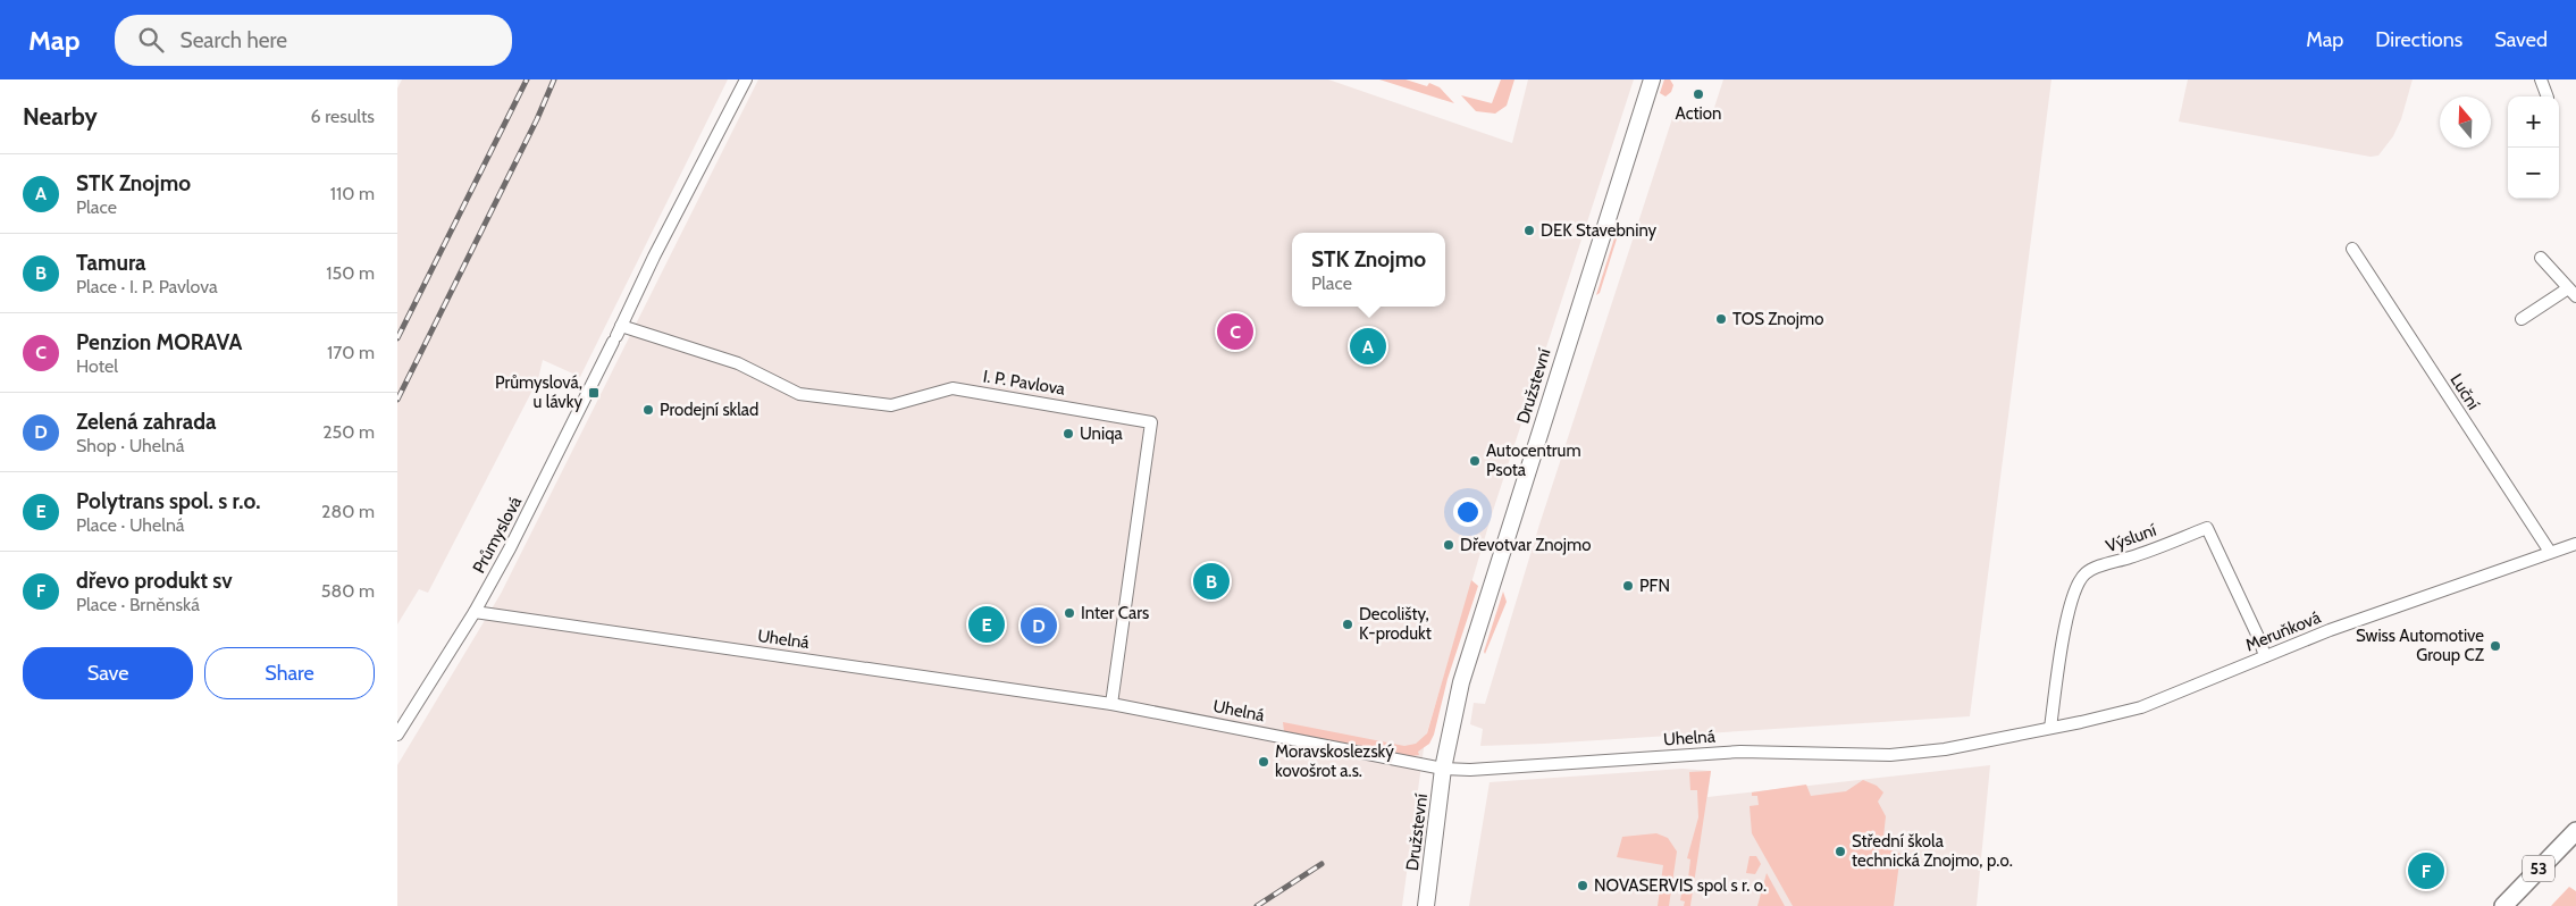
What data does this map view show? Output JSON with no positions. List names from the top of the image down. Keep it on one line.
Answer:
{"streets":{"main road":["Družstevní","53"],"street":["I. P. Pavlova","Luční","Průmyslová","Výsluní","Meruňková","Uhelná"]},"crossings":[["I. P. Pavlova","Průmyslová"],["I. P. Pavlova","Uhelná"],["Družstevní","Uhelná"],["Luční","Meruňková"],["Průmyslová","Uhelná"],["Výsluní","Meruňková"],["Meruňková","Uhelná"]],"places":{"other":["Action","DEK Stavebniny","TOS Znojmo","Prodejní sklad","Uniqa","Autocentrum Psota","Dřevotvar Znojmo","PFN","Inter Cars","Decolišty, K-produkt","Swiss Automotive Group CZ","Moravskoslezský kovošrot a.s.","Střední škola technická Znojmo, p.o.","NOVASERVIS spol s r. o."],"transit":["Průmyslová, u lávky"]},"north":"top","page":{"header":"Map","search":"Search here","nav":["Map","Directions","Saved"],"heading":["Nearby","6 results"],"map_buttons":["+","−"],"list":[{"mark":"A","name":"STK Znojmo","note":"Place","value":"110 m"},{"mark":"B","name":"Tamura","note":"Place · I. P. Pavlova","value":"150 m"},{"mark":"C","name":"Penzion MORAVA","note":"Hotel","value":"170 m"},{"mark":"D","name":"Zelená zahrada","note":"Shop · Uhelná","value":"250 m"},{"mark":"E","name":"Polytrans spol. s r.o.","note":"Place · Uhelná","value":"280 m"},{"mark":"F","name":"dřevo produkt sv","note":"Place · Brněnská","value":"580 m"}],"popup":["STK Znojmo","Place"],"pins":["C","A","B","E","D","F"],"buttons":["Save","Share"]}}
